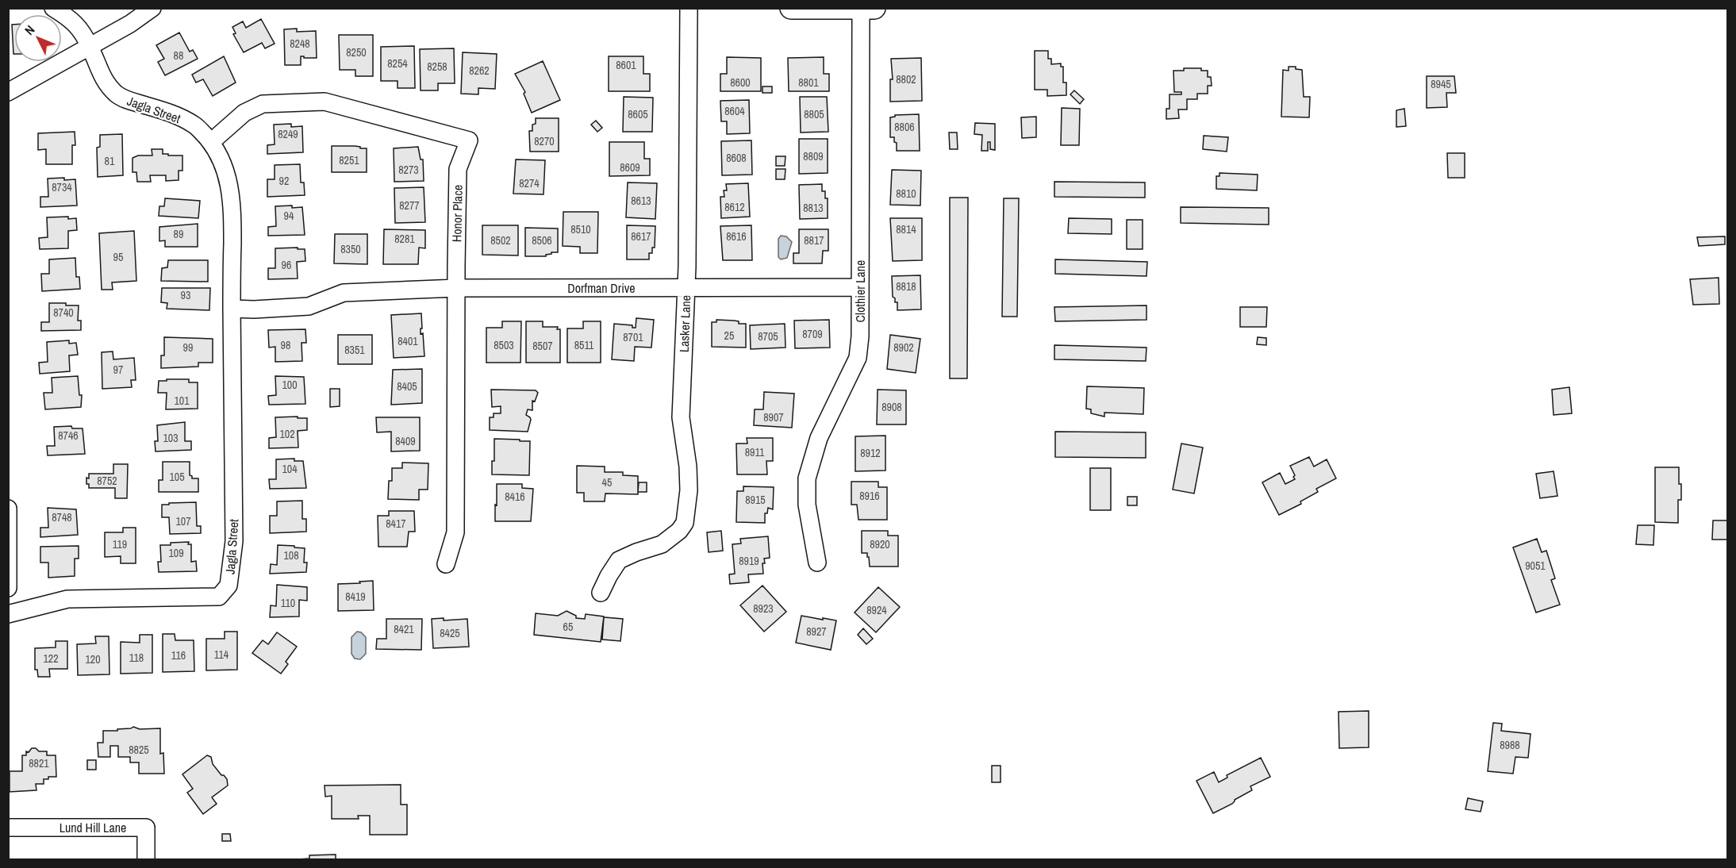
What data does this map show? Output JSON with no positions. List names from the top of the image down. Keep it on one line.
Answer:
{"streets":{"street":["Jagla Street","Honor Place","Dorfman Drive","Clothier Lane","Lasker Lane","Lund Hill Lane"]},"crossings":[["Jagla Street","Honor Place"],["Jagla Street","Dorfman Drive"],["Honor Place","Dorfman Drive"],["Dorfman Drive","Clothier Lane"],["Dorfman Drive","Lasker Lane"]],"house_numbers":["8248","8250","88","8254","8601","8258","8262","8802","8600","8801","8945","8604","8605","8805","8806","8249","8270","8809","8608","8251","81","8609","8273","92","8274","8734","8810","8613","8277","8612","8813","94","8510","8814","89","8617","8616","8281","8502","8506","8817","8350","95","96","8818","93","8740","8709","25","8705","8701","8401","98","8503","8511","8507","99","8902","8351","97","100","8405","101","8908","8907","102","8746","103","8409","8911","8912","104","105","8752","45","8916","8416","8915","8748","107","8417","119","8920","109","108","8919","9051","8419","110","8923","8924","65","8421","8927","8425","114","116","118","122","120","8988","8825","8821"],"north":"top left"}
